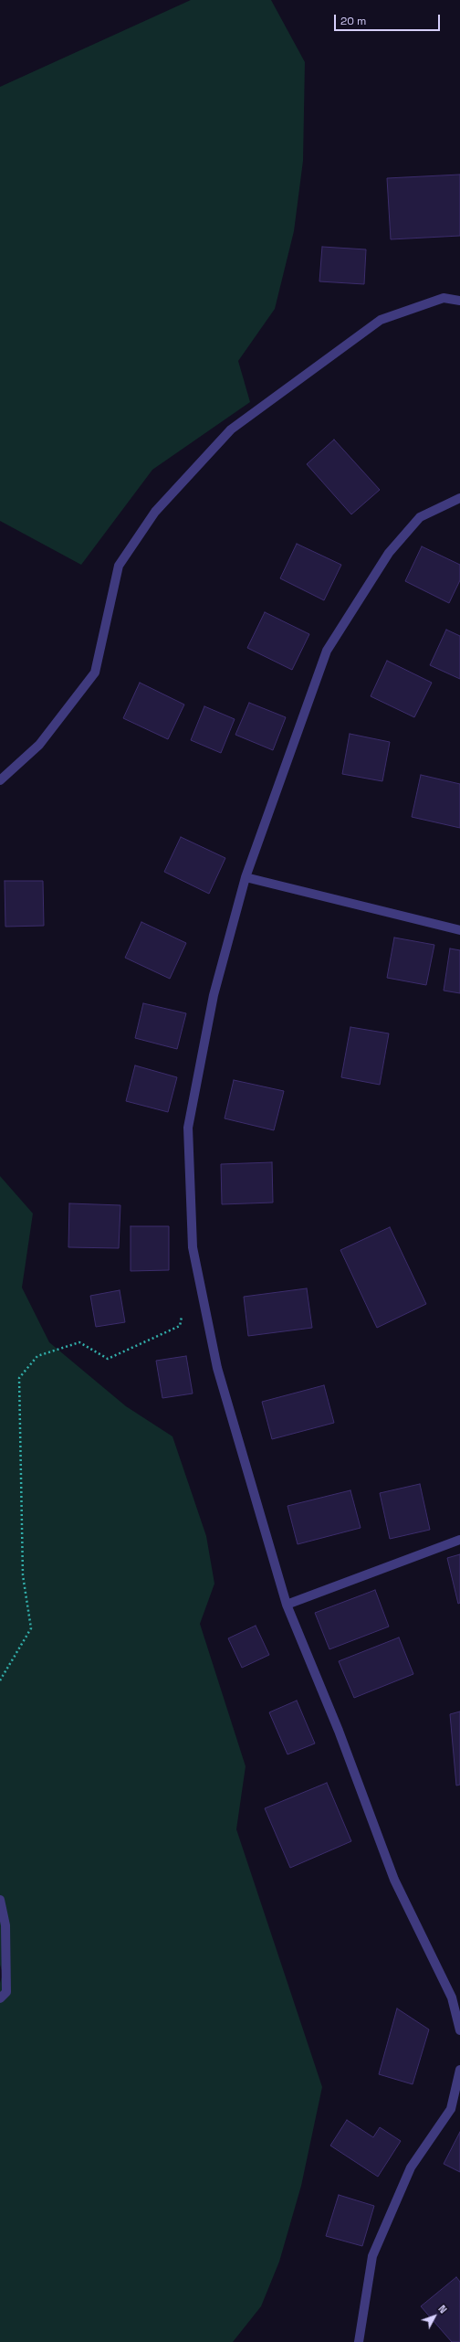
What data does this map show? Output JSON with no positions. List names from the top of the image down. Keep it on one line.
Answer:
{"scale_bar":"20 m","north":"top right"}
